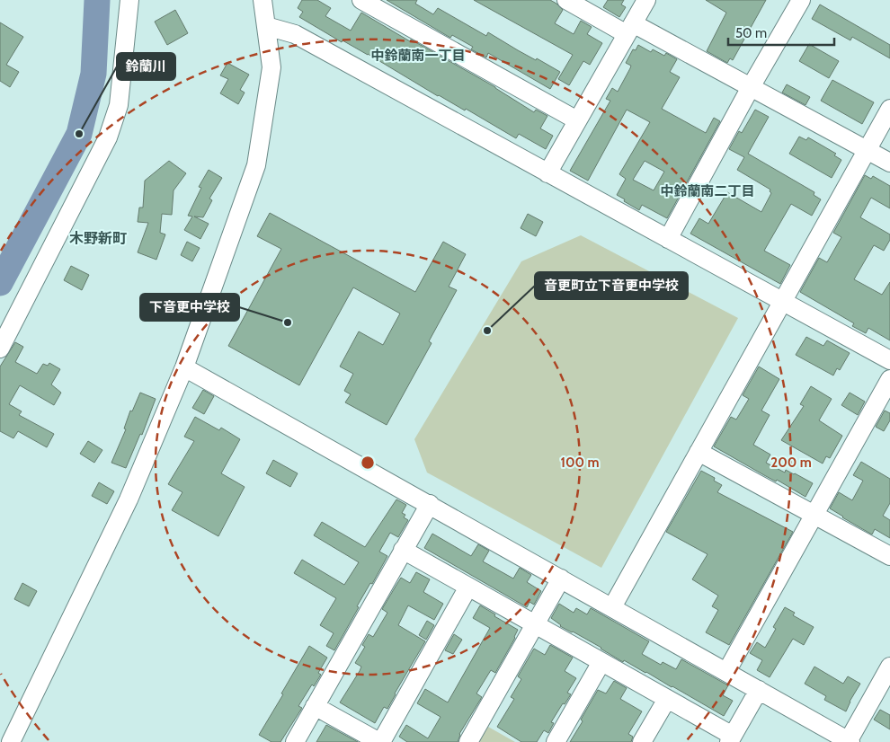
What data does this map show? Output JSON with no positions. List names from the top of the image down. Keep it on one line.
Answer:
{"districts":["中鈴蘭南一丁目","中鈴蘭南二丁目","木野新町"],"places":["鈴蘭川","下音更中学校","音更町立下音更中学校"],"scale_bar":"50 m","rings":["100 m","200 m"]}
